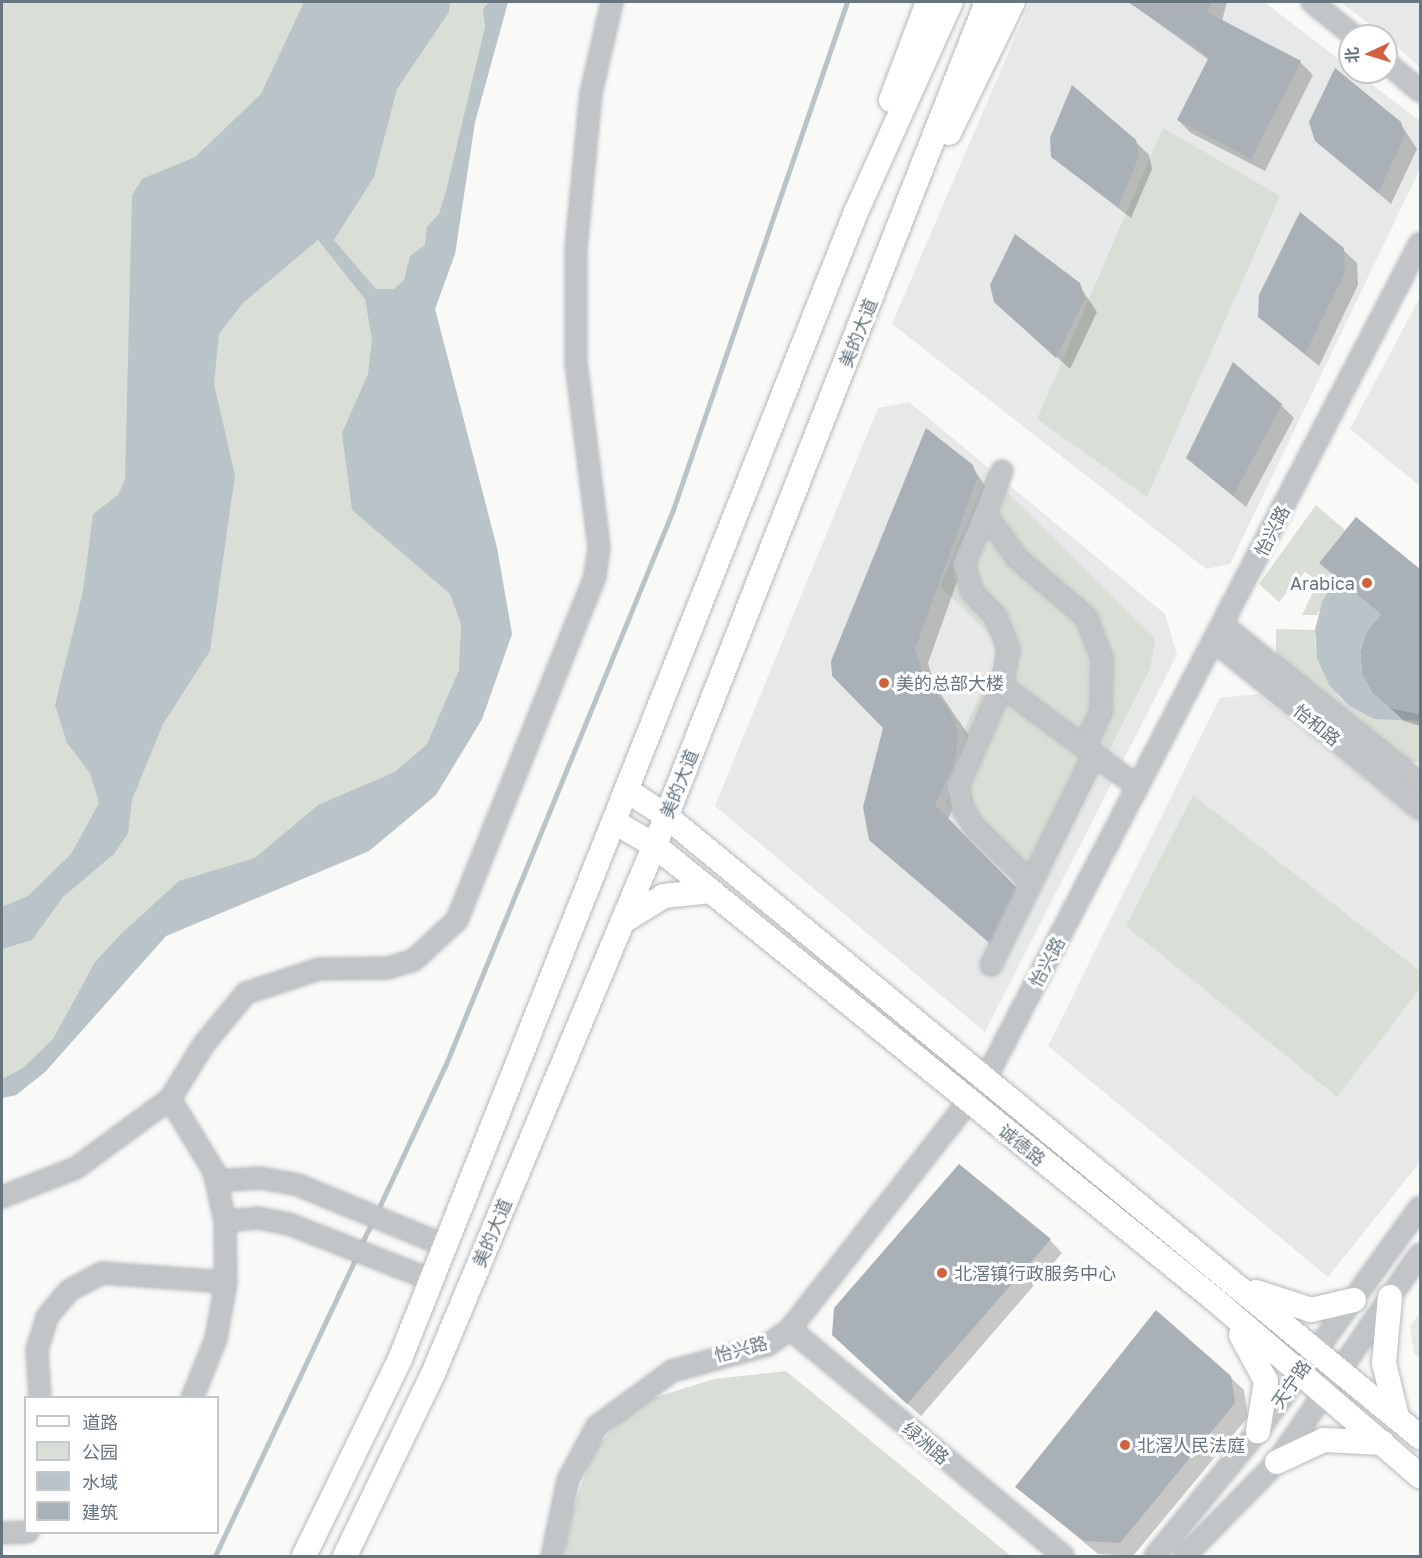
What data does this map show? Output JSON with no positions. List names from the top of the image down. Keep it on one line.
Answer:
{"streets":{"main road":["美的大道","诚德路"],"street":["怡兴路","怡和路","天宁路","绿洲路"]},"crossings":[["美的大道","诚德路"],["怡兴路","怡和路"],["怡兴路","诚德路"],["怡兴路","绿洲路"],["诚德路","天宁路"]],"places":["Arabica","美的总部大楼","北滘镇行政服务中心","北滘人民法庭"],"legend":["道路","公园","水域","建筑"],"north":"left"}
